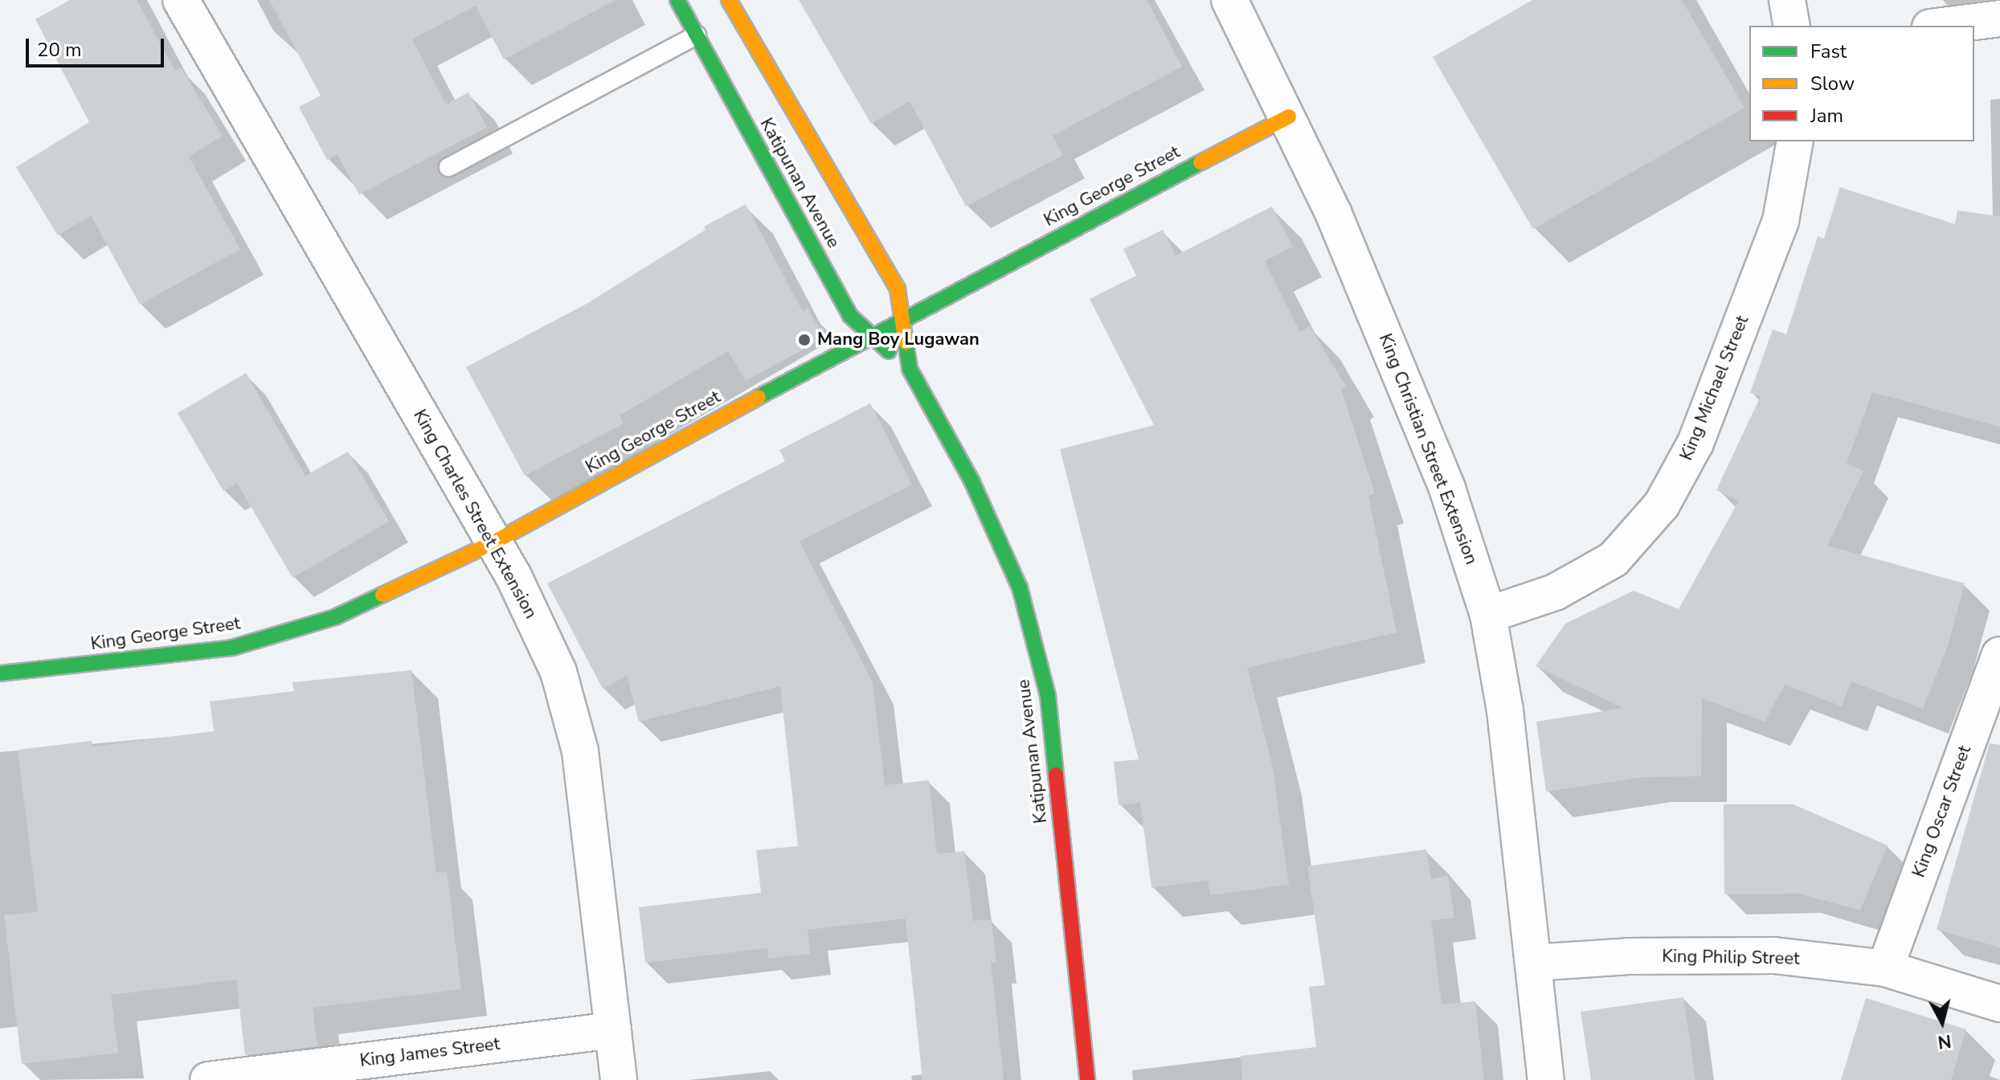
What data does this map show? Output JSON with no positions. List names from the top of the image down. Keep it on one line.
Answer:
{"streets":{"main road":["Katipunan Avenue","King George Street"],"street":["King Michael Street","King Christian Street Extension","King Charles Street Extension","King Oscar Street","King Philip Street","King James Street"]},"crossings":[["Katipunan Avenue","King George Street"],["King George Street","King Christian Street Extension"],["King George Street","King Charles Street Extension"],["King Michael Street","King Christian Street Extension"],["King Christian Street Extension","King Philip Street"],["King Charles Street Extension","King James Street"],["King Oscar Street","King Philip Street"]],"places":["Mang Boy Lugawan"],"legend":["Fast","Slow","Jam"],"scale_bar":"20 m","north":"bottom"}
